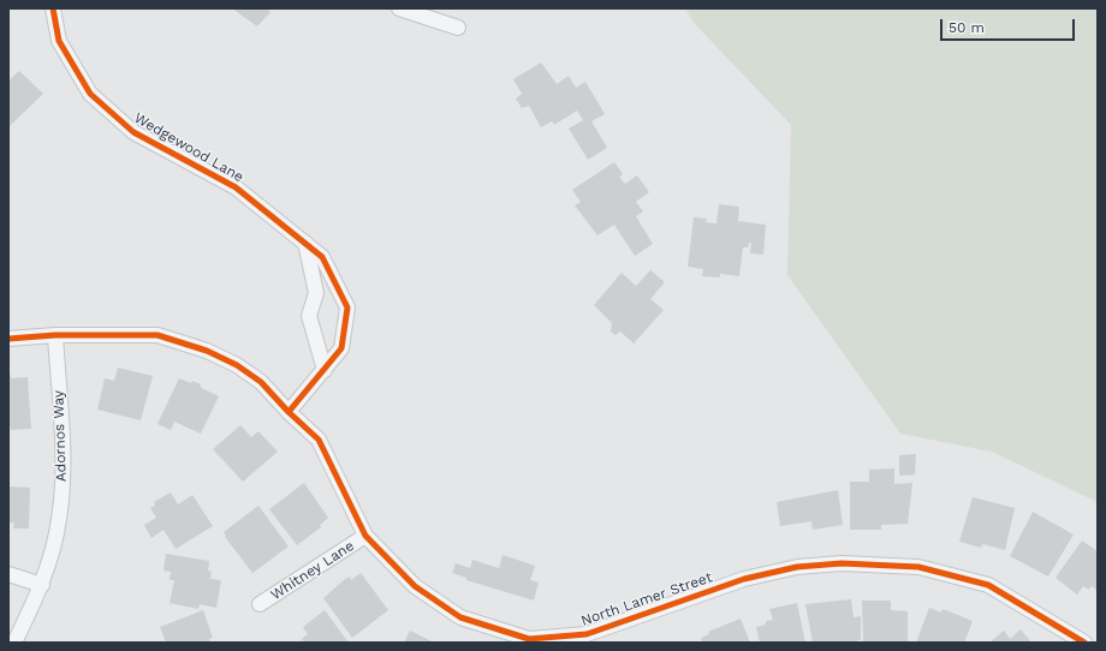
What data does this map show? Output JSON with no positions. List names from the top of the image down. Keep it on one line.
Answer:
{"streets":{"street":["Wedgewood Lane","Adornos Way","Whitney Lane","North Lamer Street"]},"crossings":[["Wedgewood Lane","North Lamer Street"],["Adornos Way","North Lamer Street"],["Whitney Lane","North Lamer Street"]],"scale_bar":"50 m"}
